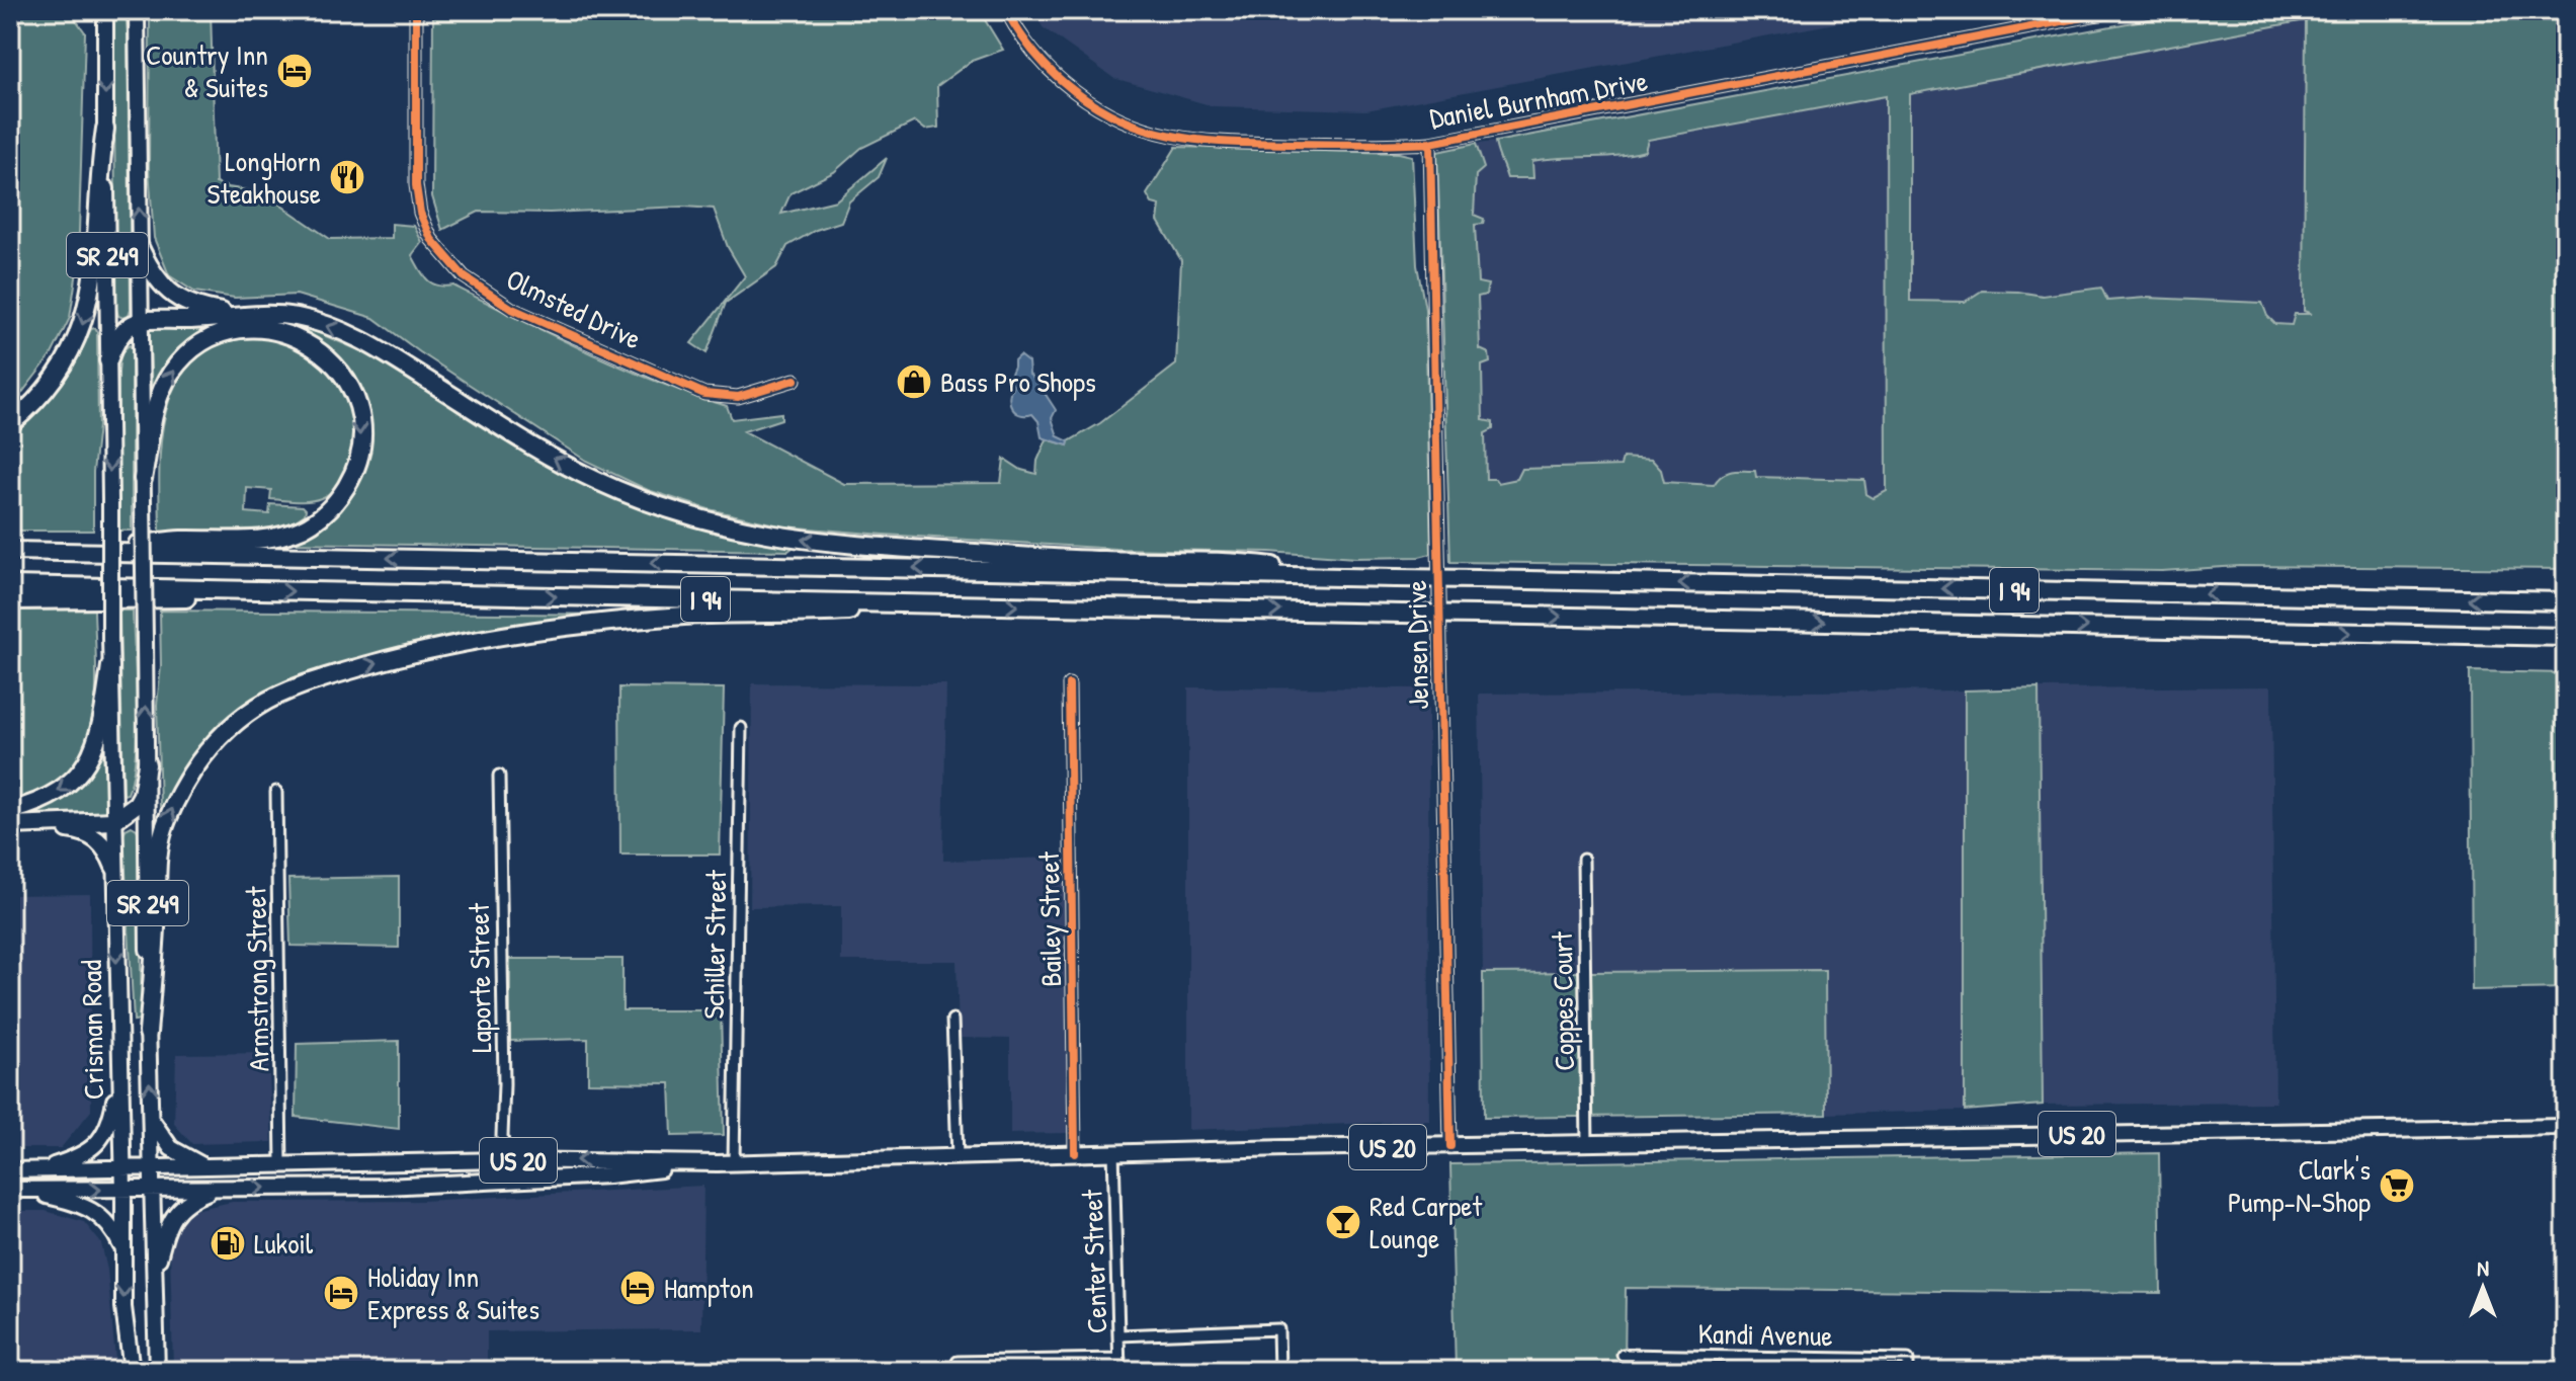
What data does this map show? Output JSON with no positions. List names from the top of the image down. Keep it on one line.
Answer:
{"streets":{"highway":["I 94"],"main road":["SR 249","Crisman Road","US 20"],"street":["Daniel Burnham Drive","Olmsted Drive","Jensen Drive","Bailey Street","Schiller Street","Laporte Street","Armstrong Street","Coppes Court","Center Street","Kandi Avenue"]},"crossings":[["Daniel Burnham Drive","Jensen Drive"],["SR 249","Crisman Road"],["Jensen Drive","US 20"],["Bailey Street","US 20"],["Schiller Street","US 20"],["Laporte Street","US 20"],["Armstrong Street","US 20"],["Coppes Court","US 20"],["Crisman Road","US 20"],["US 20","Center Street"]],"places":{"hotel":["Country Inn & Suites","Hampton","Holiday Inn Express & Suites"],"restaurant":["LongHorn Steakhouse"],"shop":["Bass Pro Shops"],"supermarket":["Clark's Pump-N-Shop"],"bar":["Red Carpet Lounge"],"fuel station":["Lukoil"]},"north":"top"}
